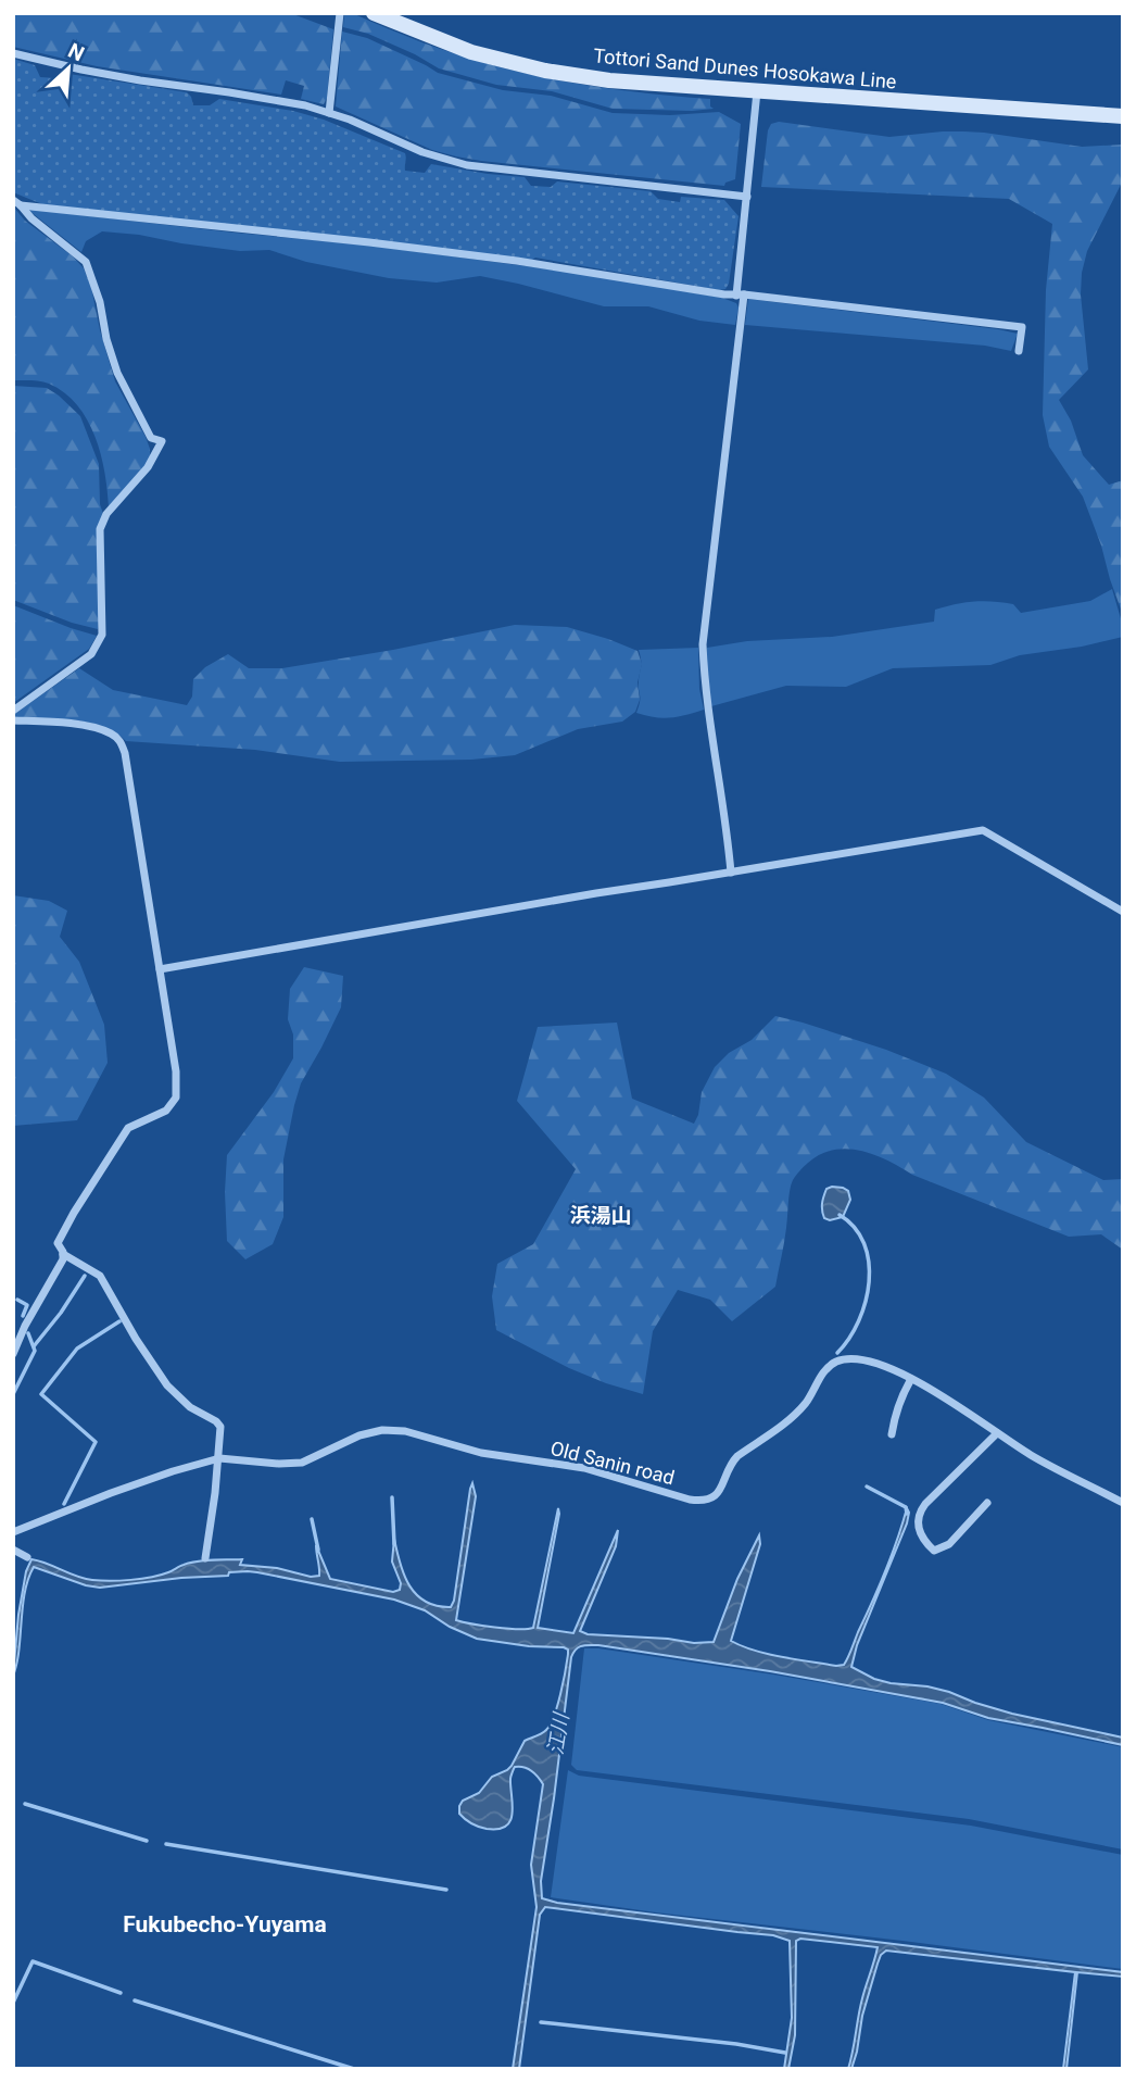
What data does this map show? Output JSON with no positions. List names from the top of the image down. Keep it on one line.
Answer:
{"streets":{"main road":["Tottori Sand Dunes Hosokawa Line"],"street":["Old Sanin road"]},"districts":["浜湯山","Fukubecho-Yuyama"],"water":["江川"],"north":"top right"}
